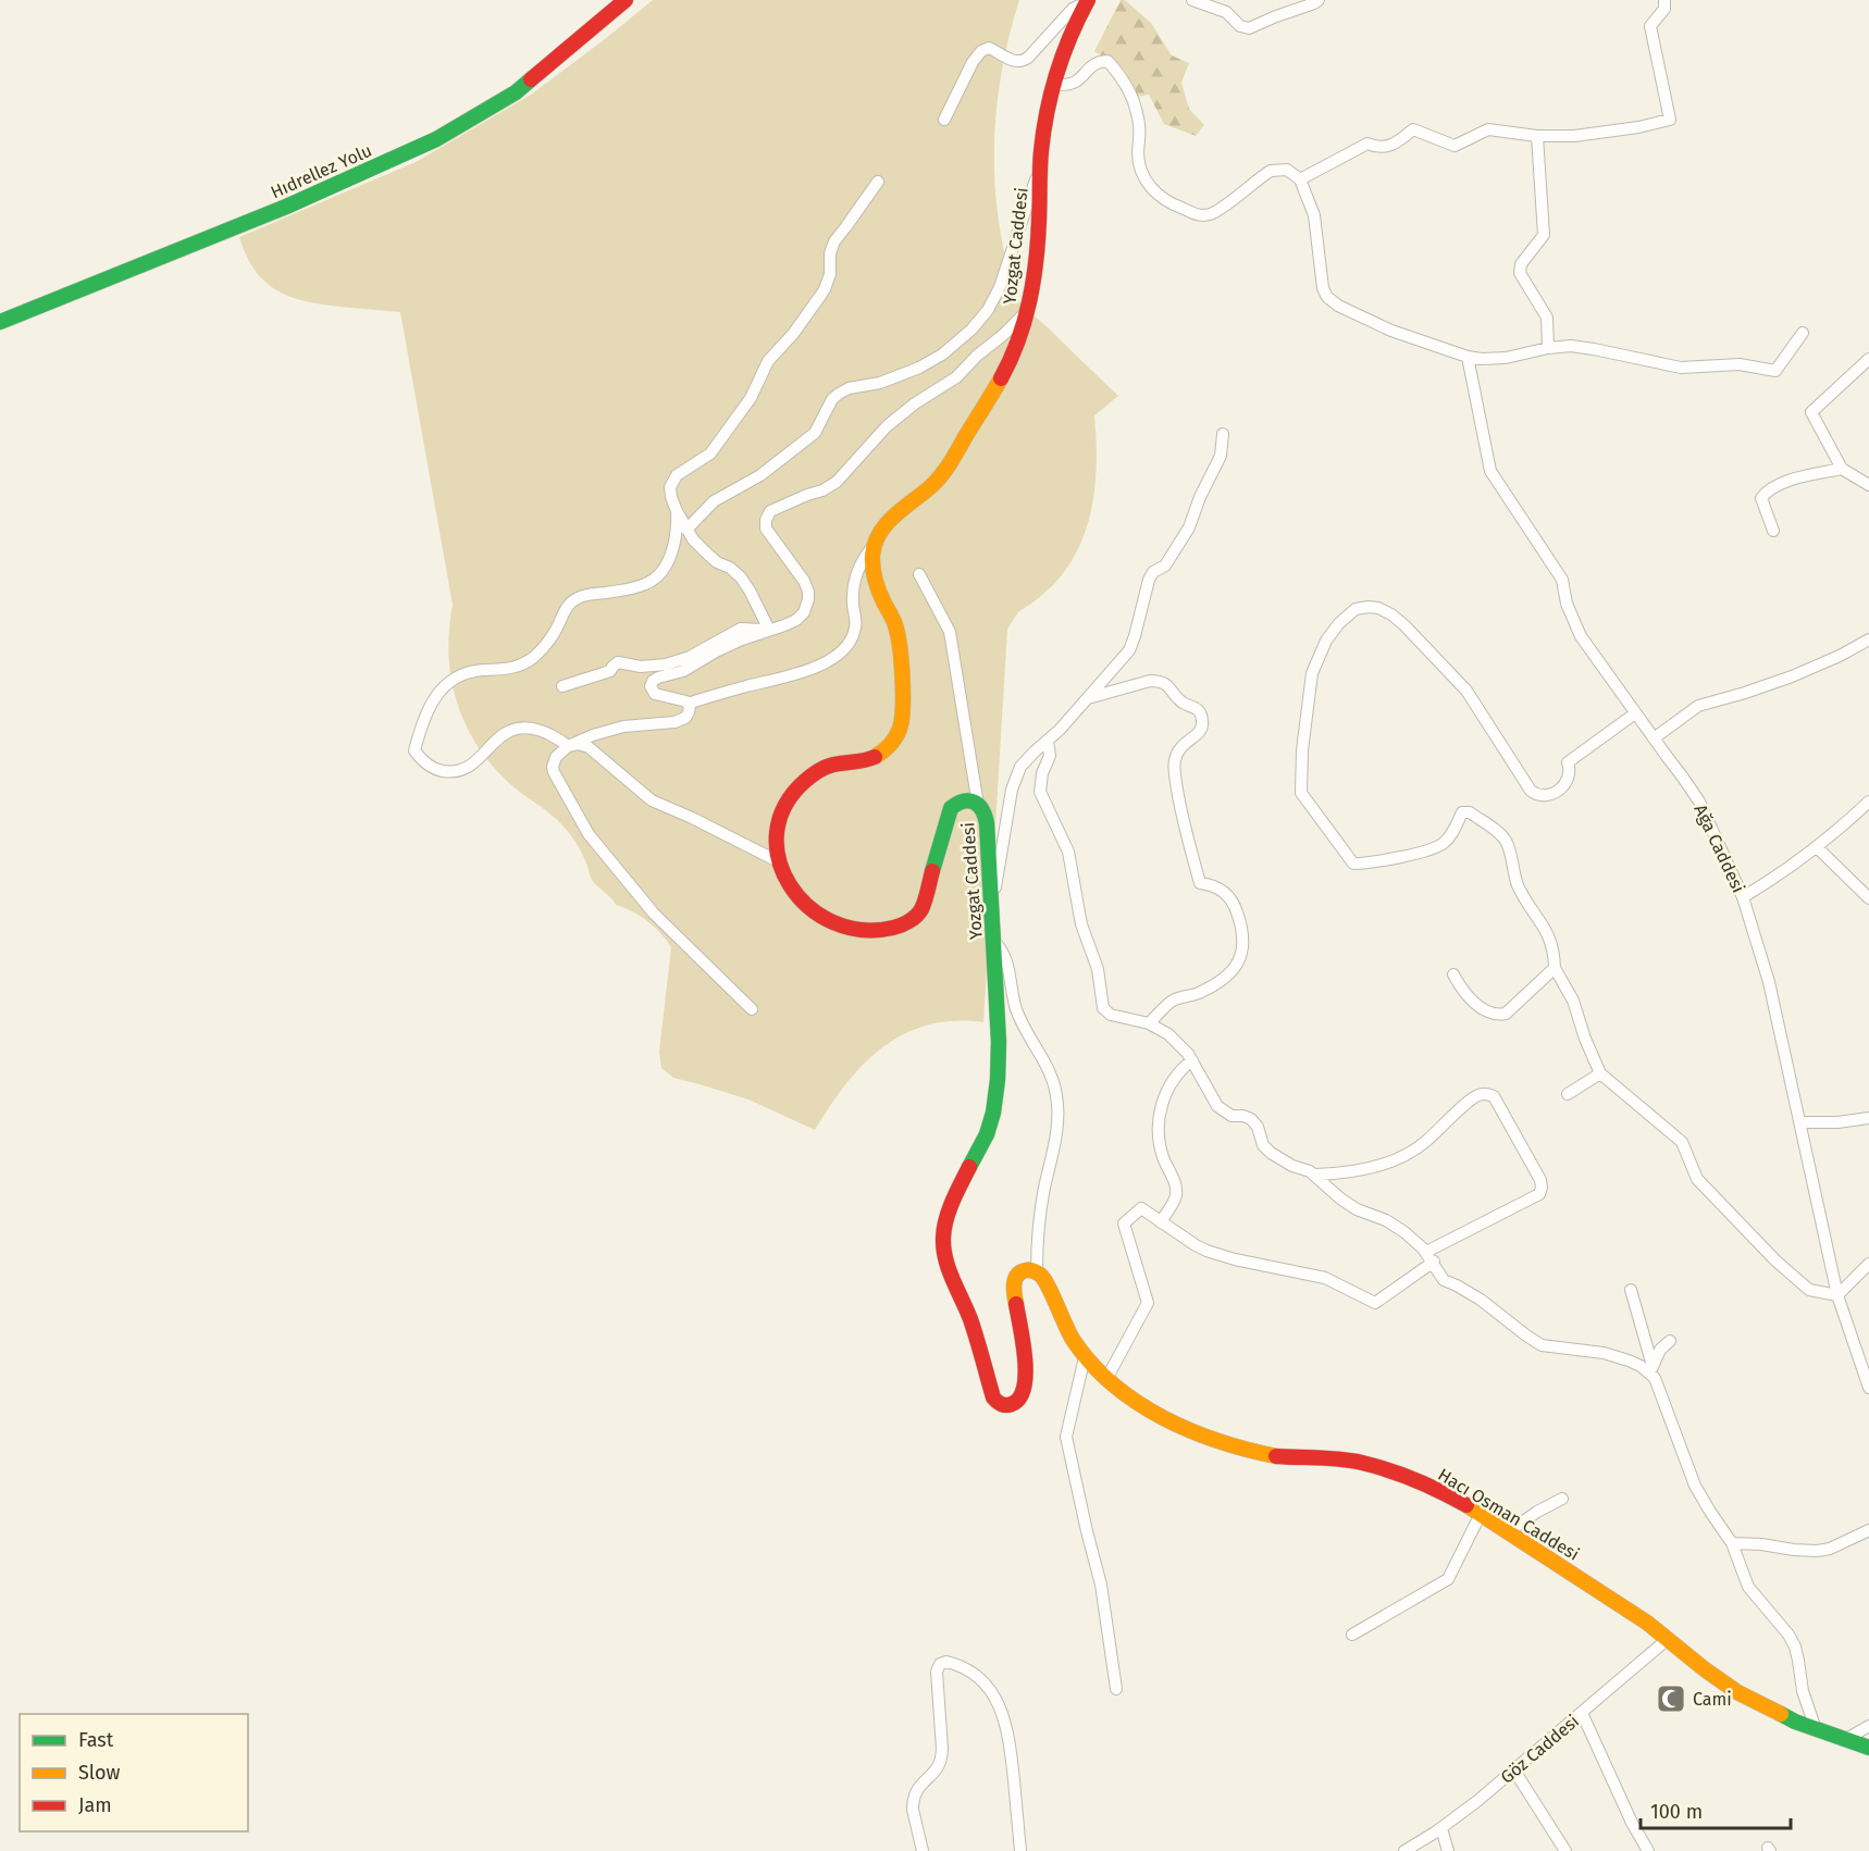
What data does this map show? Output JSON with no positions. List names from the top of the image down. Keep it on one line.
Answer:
{"streets":{"street":["Hıdrellez Yolu","Yozgat Caddesi","Ağa Caddesi","Hacı Osman Caddesi","Göz Caddesi"]},"crossings":[["Yozgat Caddesi","Hacı Osman Caddesi"],["Hacı Osman Caddesi","Göz Caddesi"]],"places":{"mosque":["Cami"]},"legend":["Fast","Slow","Jam"],"scale_bar":"100 m"}
